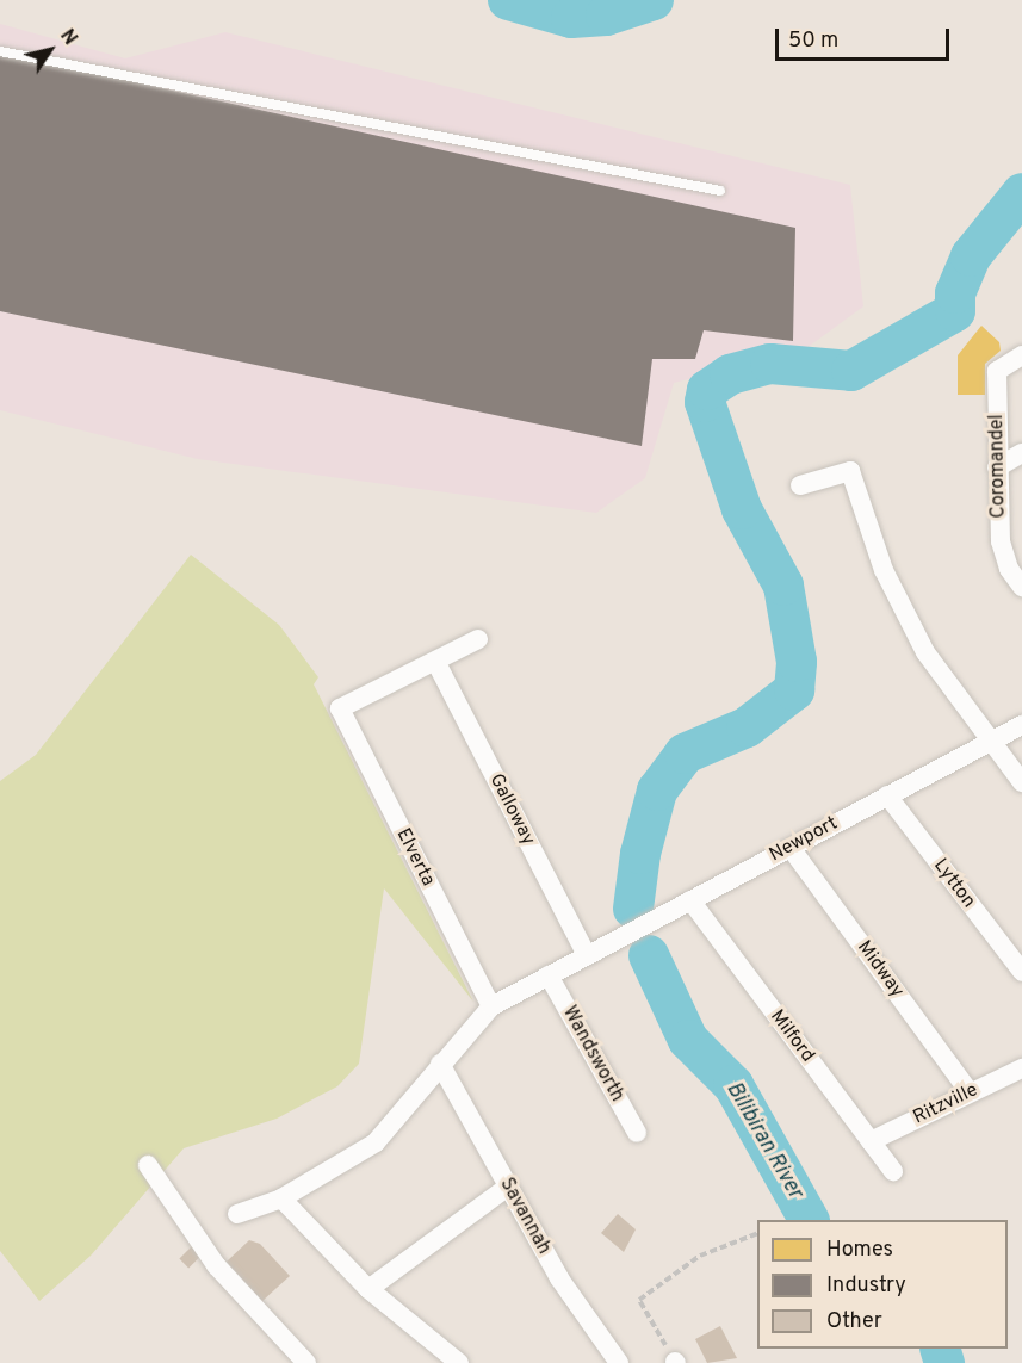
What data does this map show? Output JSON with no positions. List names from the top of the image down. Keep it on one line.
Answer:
{"streets":{"street":["Coromandel","Galloway","Newport","Elverta","Lytton","Midway","Milford","Wandsworth","Ritzville","Savannah"]},"crossings":[["Galloway","Newport"],["Galloway","Elverta"],["Newport","Elverta"],["Newport","Lytton"],["Newport","Midway"],["Newport","Milford"],["Newport","Wandsworth"],["Newport","Savannah"],["Midway","Ritzville"],["Milford","Ritzville"]],"water":["Bilibiran River"],"legend":["Homes","Industry","Other"],"scale_bar":"50 m","north":"top right"}
